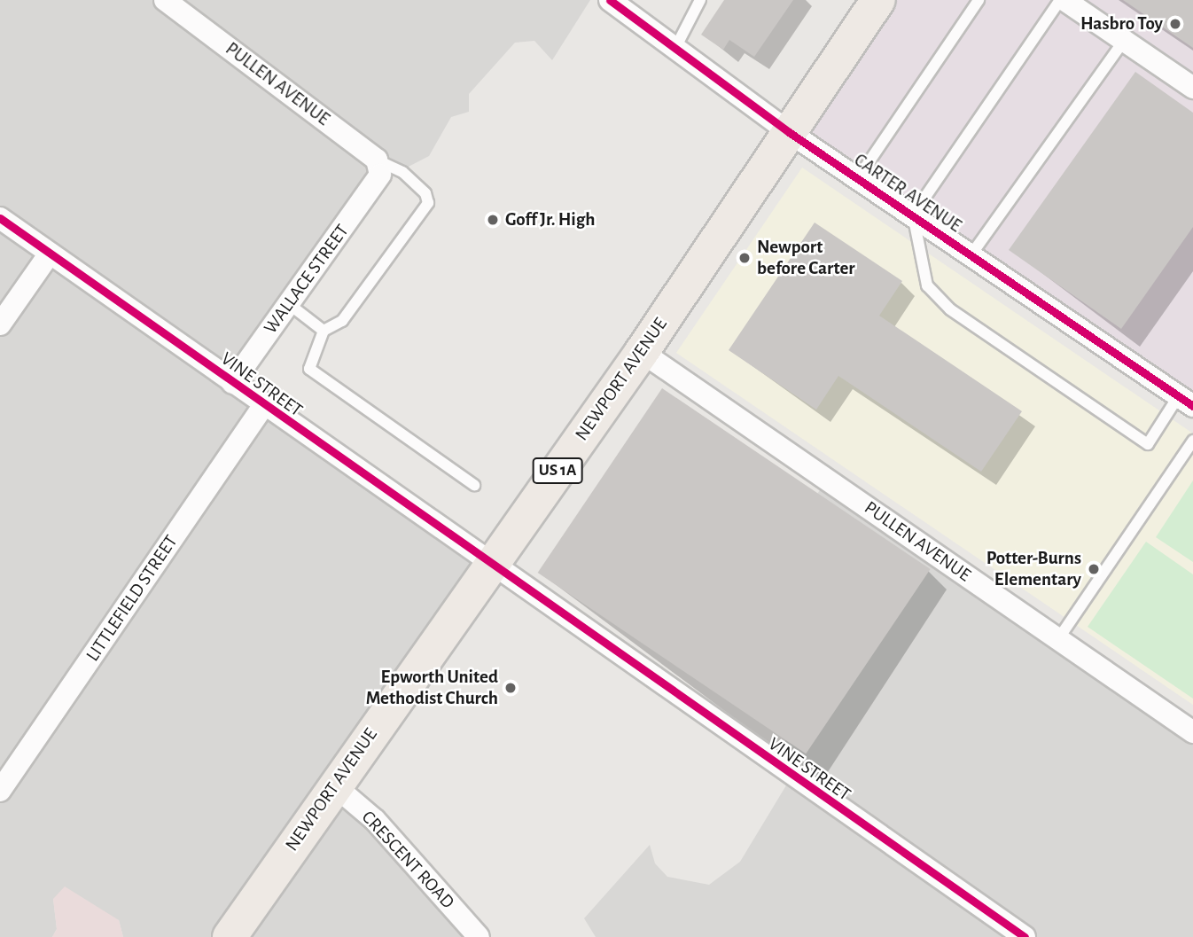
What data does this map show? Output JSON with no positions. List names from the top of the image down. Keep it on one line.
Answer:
{"streets":{"main road":["NEWPORT AVENUE","US 1A"],"street":["PULLEN AVENUE","CARTER AVENUE","WALLACE STREET","VINE STREET","LITTLEFIELD STREET","CRESCENT ROAD"]},"crossings":[["PULLEN AVENUE","WALLACE STREET"],["PULLEN AVENUE","NEWPORT AVENUE"],["CARTER AVENUE","NEWPORT AVENUE"],["WALLACE STREET","VINE STREET"],["NEWPORT AVENUE","VINE STREET"],["NEWPORT AVENUE","CRESCENT ROAD"],["VINE STREET","LITTLEFIELD STREET"]],"places":["Hasbro Toy","Goff Jr. High","Newport before Carter","Potter-Burns Elementary","Epworth United Methodist Church"]}
